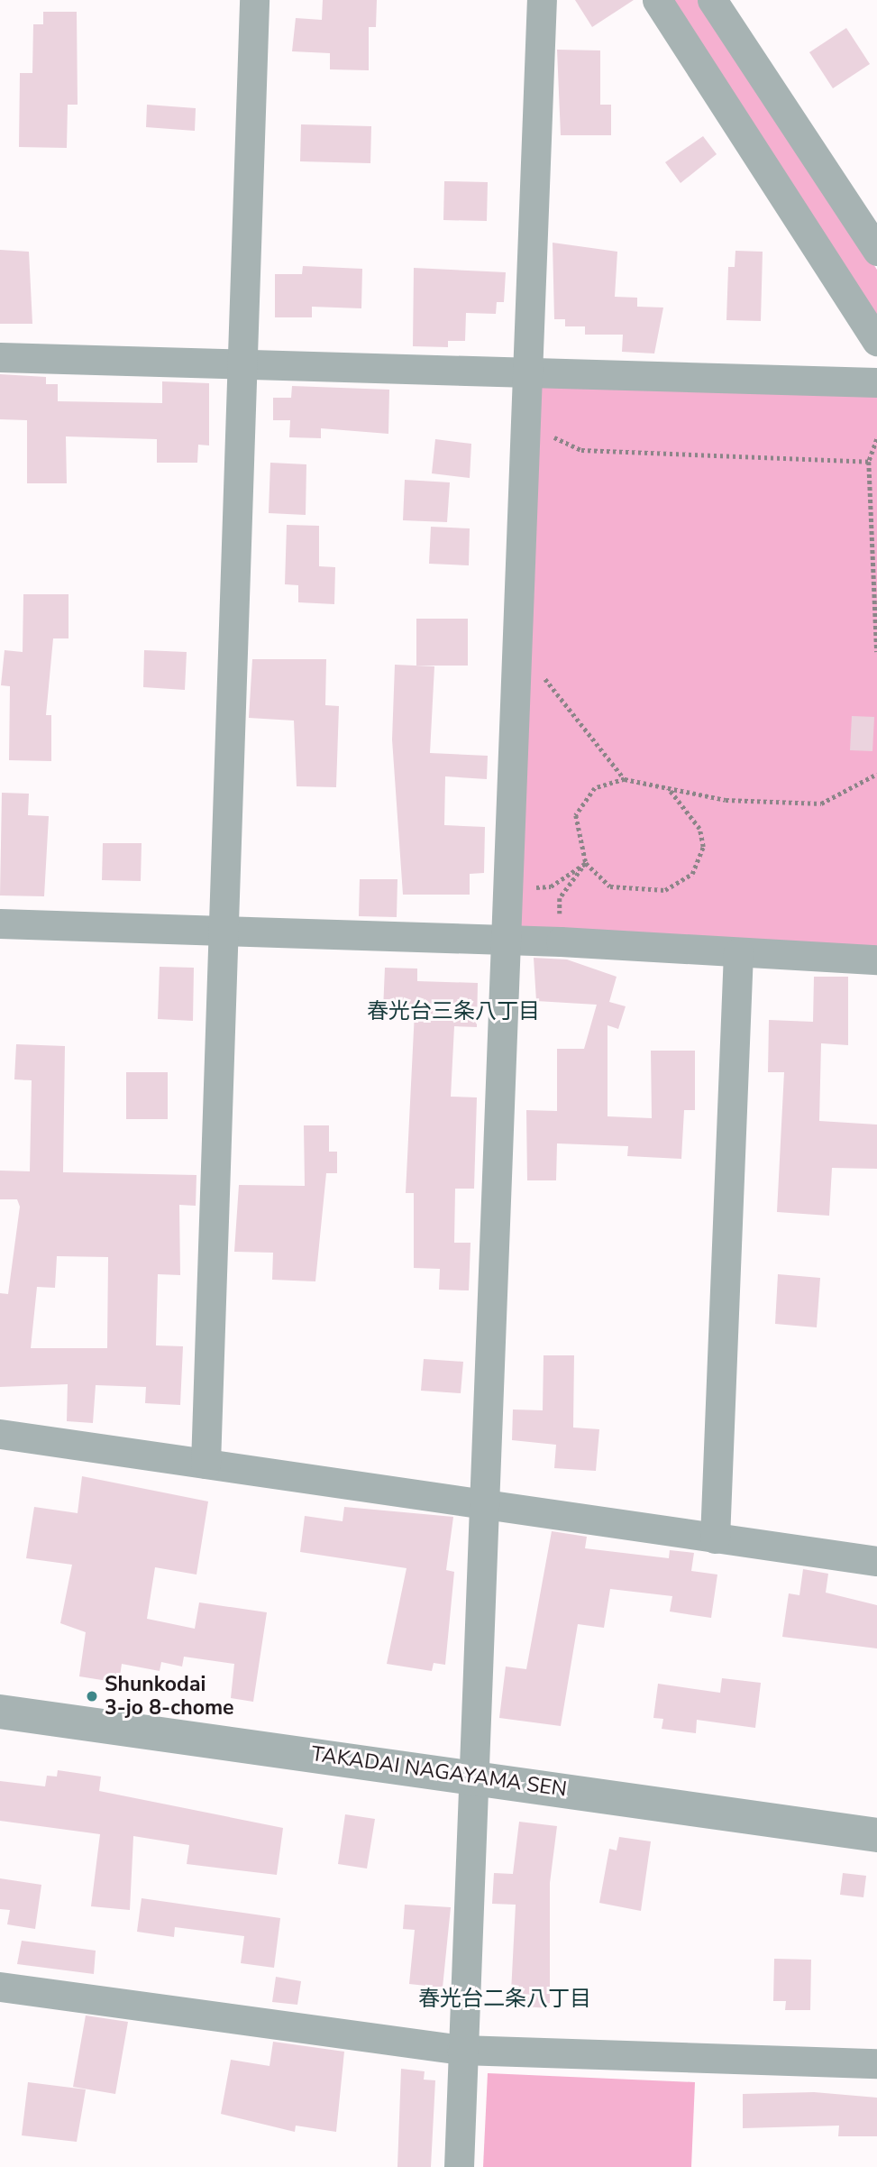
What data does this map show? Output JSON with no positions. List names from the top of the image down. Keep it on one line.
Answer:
{"streets":{"street":["TAKADAI NAGAYAMA SEN"]},"districts":["春光台三条八丁目","春光台二条八丁目"],"places":["Shunkodai 3-jo 8-chome"]}
